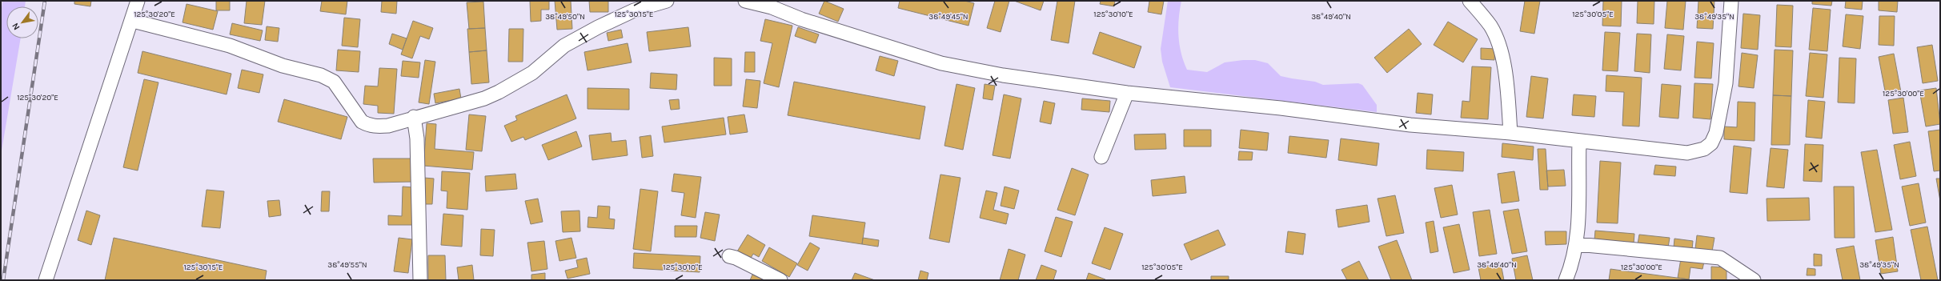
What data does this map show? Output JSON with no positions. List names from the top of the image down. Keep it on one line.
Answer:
{"north":"bottom left","coordinates":["125°30'20\"E","125°30'15\"E","125°30'10\"E","125°30'05\"E","38°49'35\"N","38°49'45\"N","38°49'50\"N","38°49'40\"N","125°30'00\"E","38°49'55\"N"]}
